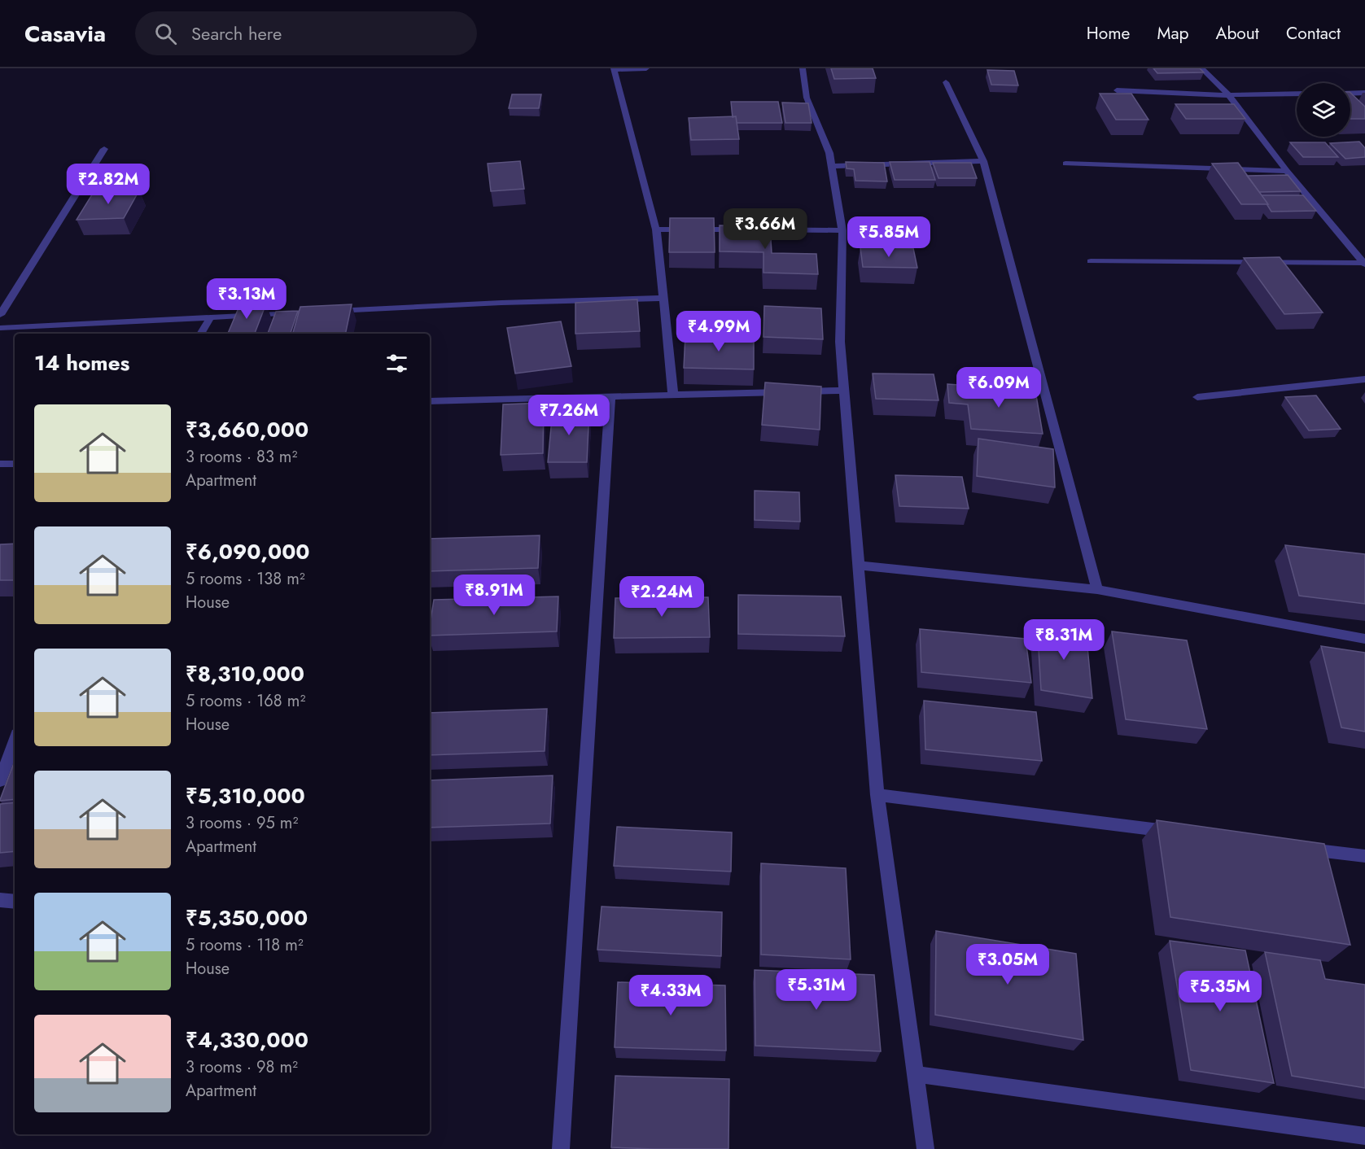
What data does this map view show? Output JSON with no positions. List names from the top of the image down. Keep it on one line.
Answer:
{"page":{"header":"Casavia","search":"Search here","nav":["Home","Map","About","Contact"],"price":["₹2.82M","₹3.66M","₹5.85M","₹3.13M","₹4.99M","₹6.09M","₹7.26M","₹8.91M","₹2.24M","₹8.31M","₹3.05M","₹5.31M","₹5.35M","₹4.33M"],"heading":"14 homes","list":[{"name":"₹3,660,000","note":"3 rooms · 83 m² · Apartment"},{"name":"₹6,090,000","note":"5 rooms · 138 m² · House"},{"name":"₹8,310,000","note":"5 rooms · 168 m² · House"},{"name":"₹5,310,000","note":"3 rooms · 95 m² · Apartment"},{"name":"₹5,350,000","note":"5 rooms · 118 m² · House"},{"name":"₹4,330,000","note":"3 rooms · 98 m² · Apartment"}]}}
